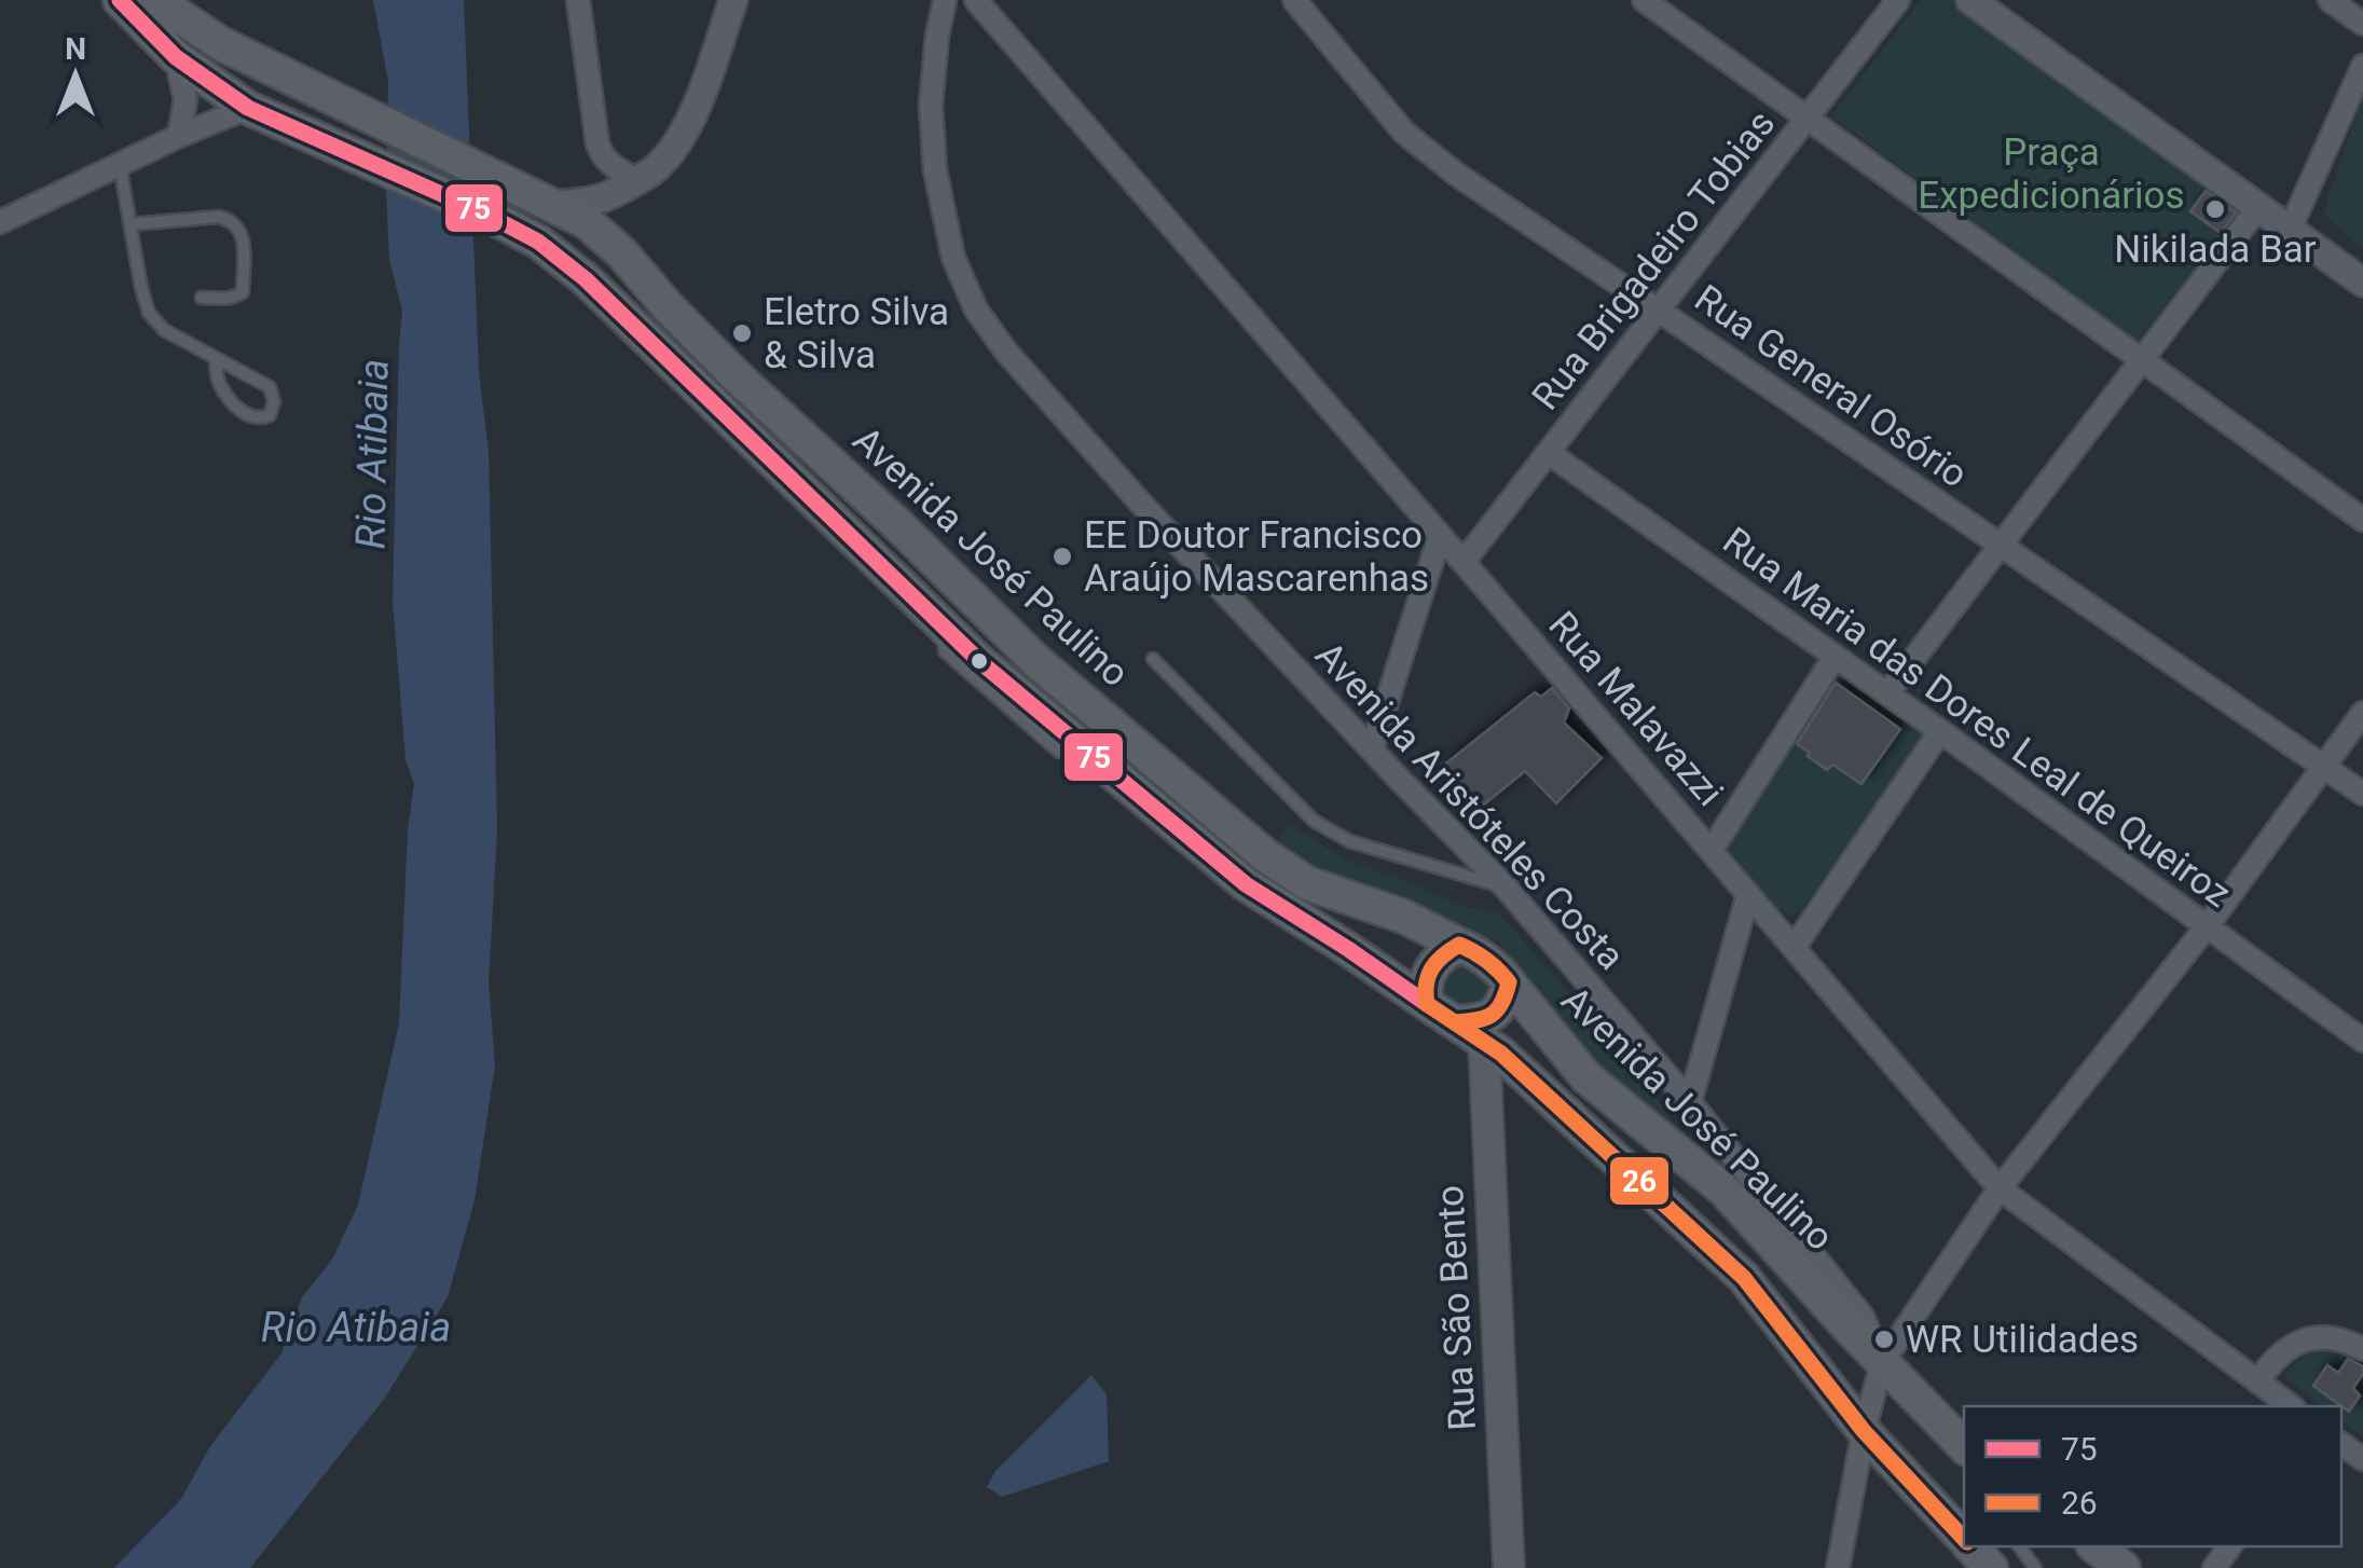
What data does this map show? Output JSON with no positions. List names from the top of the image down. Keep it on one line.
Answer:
{"streets":{"main road":["Avenida José Paulino","Rua São Bento"],"street":["Rua Brigadeiro Tobias","Rua General Osório","Rua Malavazzi","Rua Maria das Dores Leal de Queiroz","Avenida Aristóteles Costa"]},"crossings":[["Rua Brigadeiro Tobias","Rua General Osório"],["Rua Brigadeiro Tobias","Rua Malavazzi"],["Rua Brigadeiro Tobias","Rua Maria das Dores Leal de Queiroz"],["Avenida José Paulino","Avenida Aristóteles Costa"],["Avenida José Paulino","Rua São Bento"]],"water":["Rio Atibaia"],"parks":["Praça Expedicionários"],"places":["Nikilada Bar","Eletro Silva & Silva","EE Doutor Francisco Araújo Mascarenhas","WR Utilidades"],"lines":["transit line 75","transit line 26"],"legend":["75","26"],"north":"top"}
